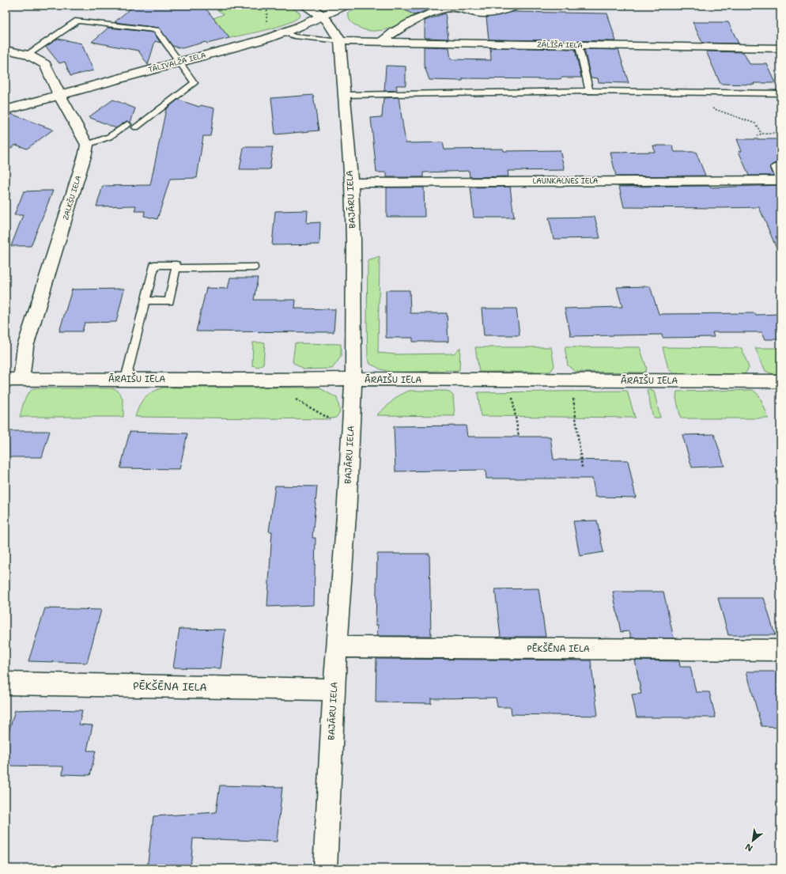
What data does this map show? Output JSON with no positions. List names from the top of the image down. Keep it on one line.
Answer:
{"streets":{"street":["ZĀLĪŠA IELA","TĀLIVALŽA IELA","LAUNKALNES IELA","ZALKŠU IELA","BAJĀRU IELA","ĀRAIŠU IELA","PĒKŠĒNA IELA"]},"crossings":[["ZĀLĪŠA IELA","BAJĀRU IELA"],["TĀLIVALŽA IELA","BAJĀRU IELA"],["LAUNKALNES IELA","BAJĀRU IELA"],["ZALKŠU IELA","ĀRAIŠU IELA"],["BAJĀRU IELA","ĀRAIŠU IELA"],["BAJĀRU IELA","PĒKŠĒNA IELA"]],"north":"bottom left"}
